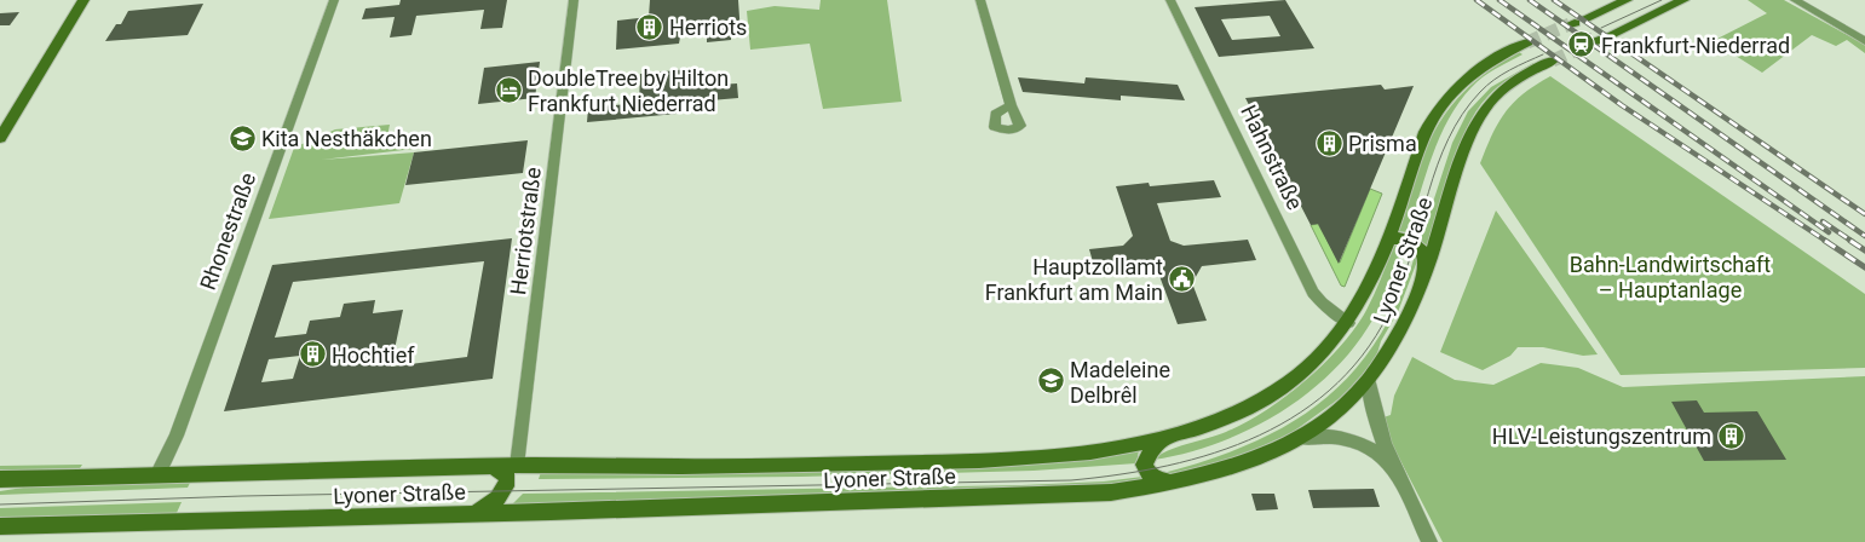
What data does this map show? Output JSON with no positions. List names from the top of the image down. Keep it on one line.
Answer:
{"streets":{"main road":["Lyoner Straße"],"street":["Hahnstraße","Rhonestraße","Herriotstraße"]},"crossings":[["Hahnstraße","Lyoner Straße"],["Rhonestraße","Lyoner Straße"],["Herriotstraße","Lyoner Straße"]],"parks":["Bahn-Landwirtschaft – Hauptanlage"],"places":{"building":["Herriots","Prisma","Hochtief","HLV-Leistungszentrum"],"station":["Frankfurt-Niederrad"],"hotel":["DoubleTree by Hilton Frankfurt Niederrad"],"school or university":["Kita Nesthäkchen","Madeleine Delbrêl"],"public building":["Hauptzollamt Frankfurt am Main"]}}
